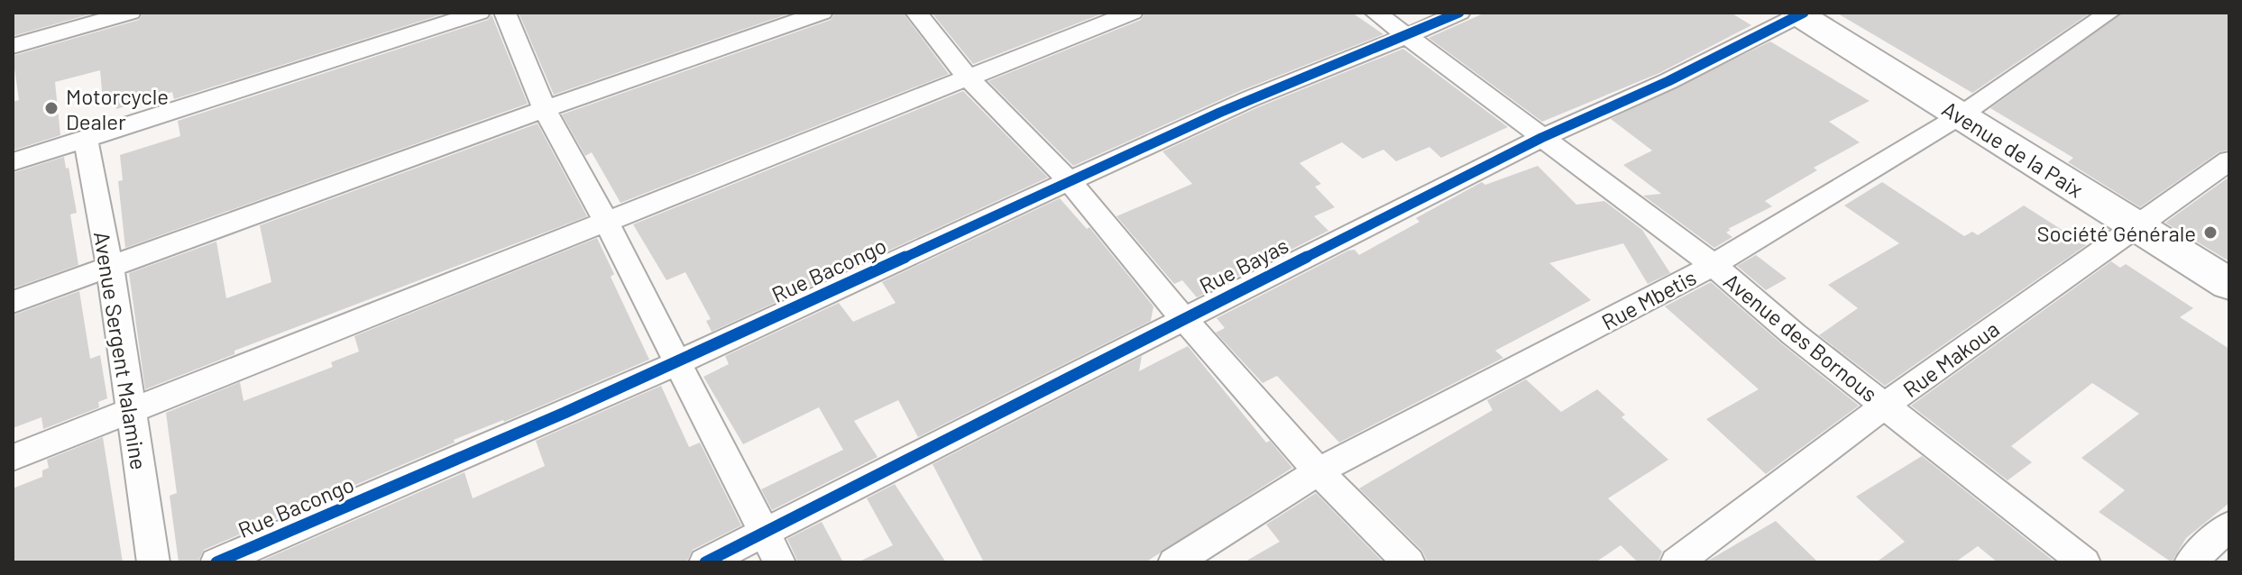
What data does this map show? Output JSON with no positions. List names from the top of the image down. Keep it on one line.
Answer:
{"streets":{"main road":["Avenue de la Paix"],"street":["Rue Bayas","Rue Bacongo","Rue Mbetis","Avenue des Bornous","Avenue Sergent Malamine","Rue Makoua"]},"crossings":[["Avenue de la Paix","Rue Bayas"],["Avenue de la Paix","Rue Mbetis"],["Avenue de la Paix","Rue Makoua"],["Rue Bayas","Avenue des Bornous"],["Rue Bacongo","Avenue des Bornous"],["Rue Mbetis","Avenue des Bornous"],["Avenue des Bornous","Rue Makoua"]],"places":["Motorcycle Dealer","Société Générale"]}
